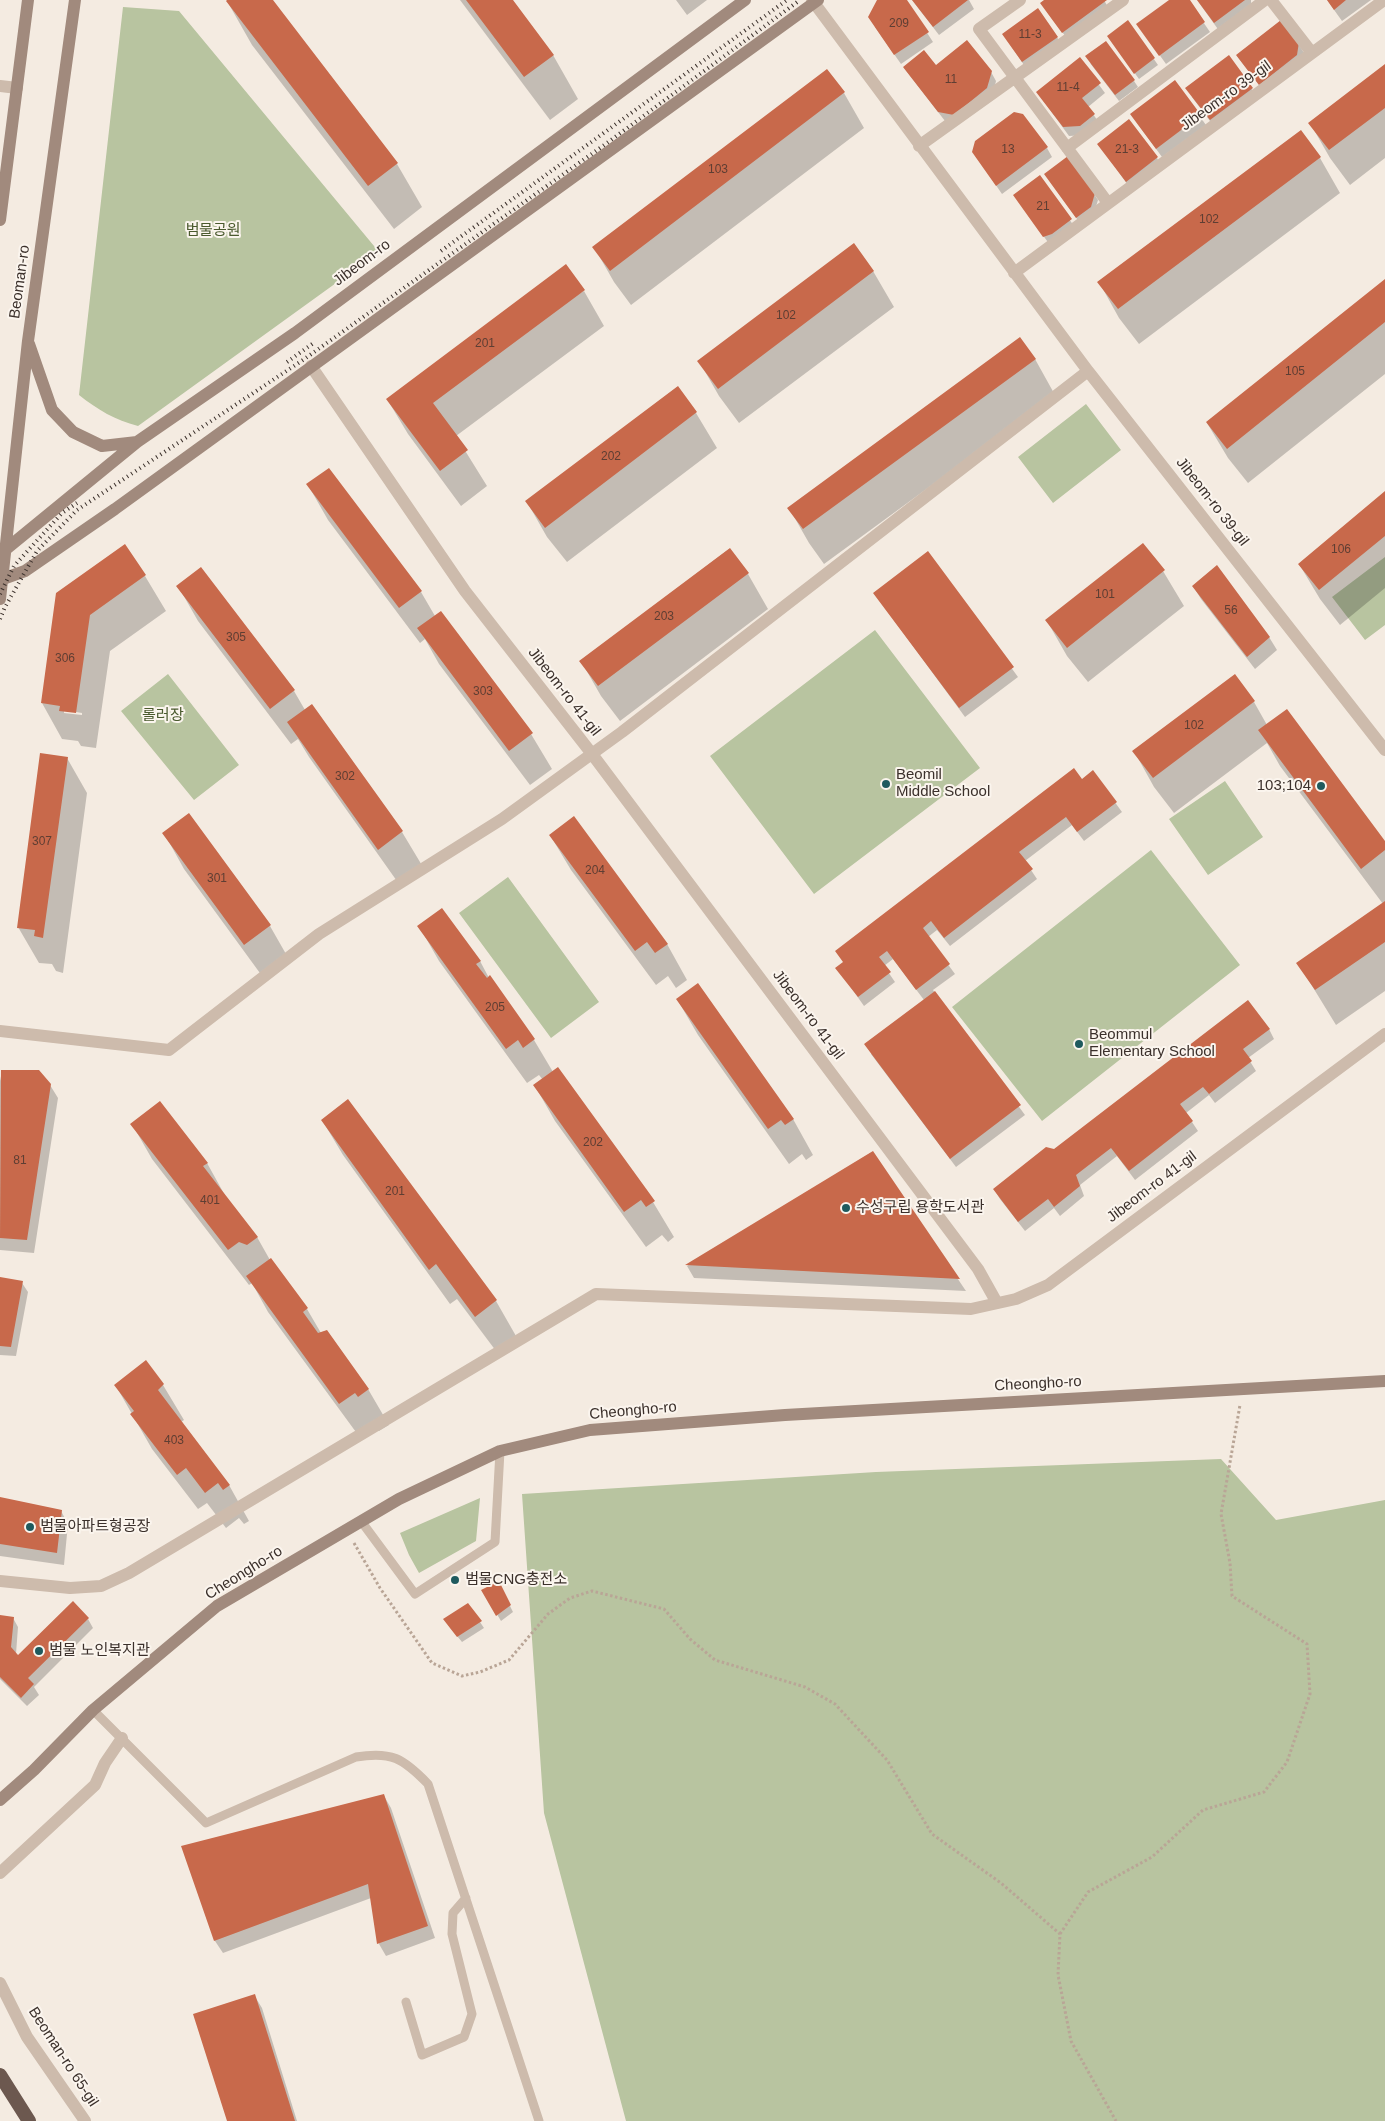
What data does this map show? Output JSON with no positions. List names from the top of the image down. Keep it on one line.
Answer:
{"streets":{"main road":["Jibeom-ro","Beoman-ro","Cheongho-ro"],"street":["Jibeom-ro 39-gil","Jibeom-ro 41-gil","Beoman-ro 65-gil"]},"crossings":[["Jibeom-ro","Beoman-ro"]],"parks":["범물공원","롤러장"],"places":["Beomil Middle School","103;104","Beommul Elementary School","수성구립 용학도서관","범물아파트형공장","범물CNG충전소","범물 노인복지관"],"house_numbers":["209","11-3","11","11-4","13","21-3","103","21","102","102","201","105","202","106","101","56","203","305","306","303","102","302","307","204","301","205","202","81","201","401","403"]}
